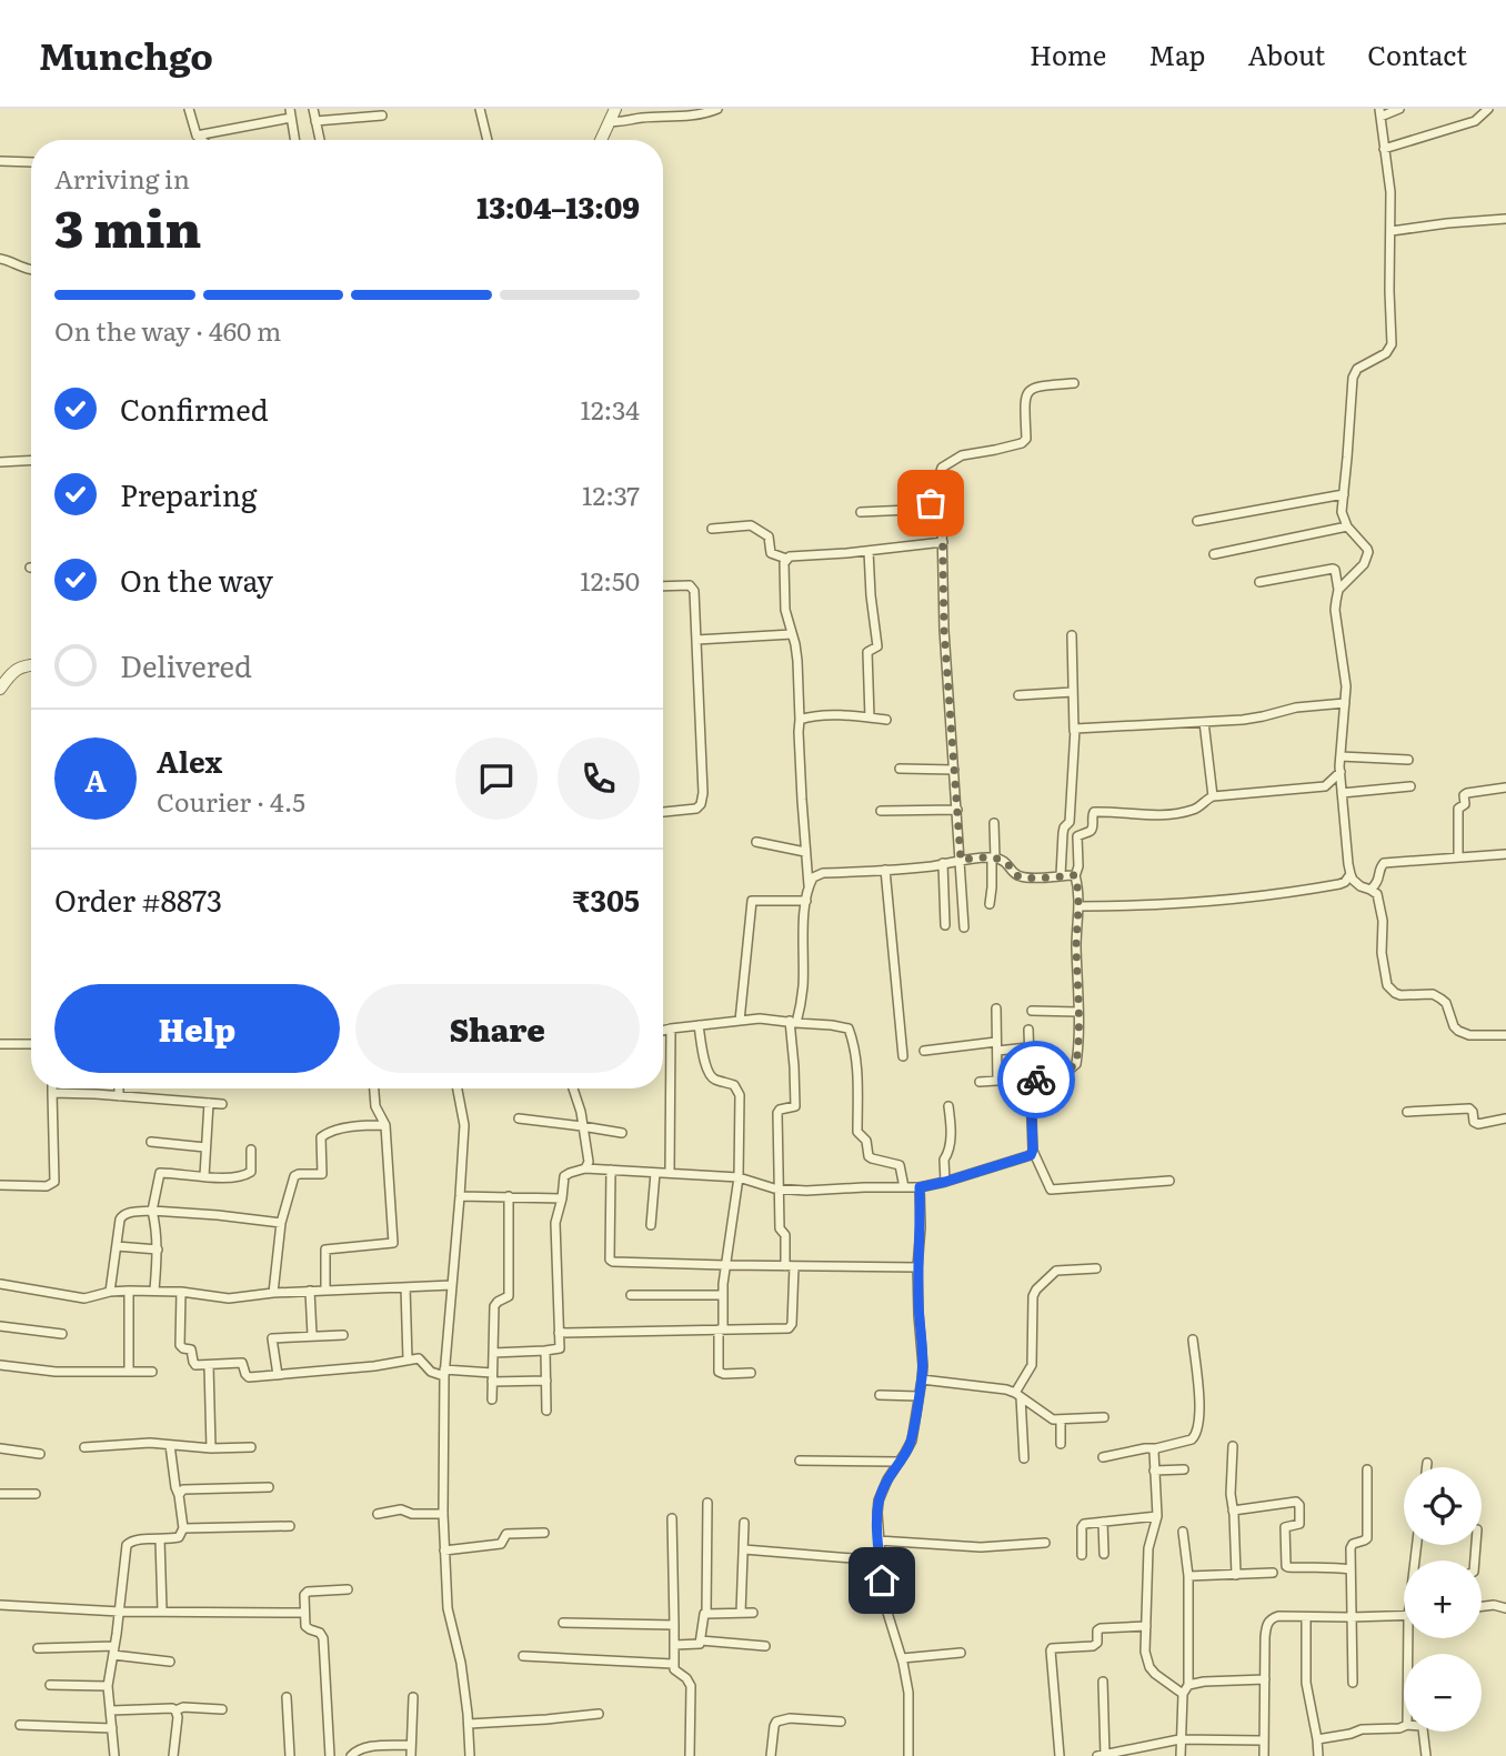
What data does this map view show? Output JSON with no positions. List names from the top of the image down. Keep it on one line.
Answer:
{"page":{"header":"Munchgo","nav":["Home","Map","About","Contact"],"heading":["3 min","Arriving in","13:04–13:09"],"panel":["Alex","Courier · 4.5","Order #8873","₹305"],"bar":"On the way · 460 m","list":[["Confirmed","12:34"],["Preparing","12:37"],["On the way","12:50"],"Delivered"],"round":"A","buttons":["Help","Share"],"map_buttons":["+","−"]}}
